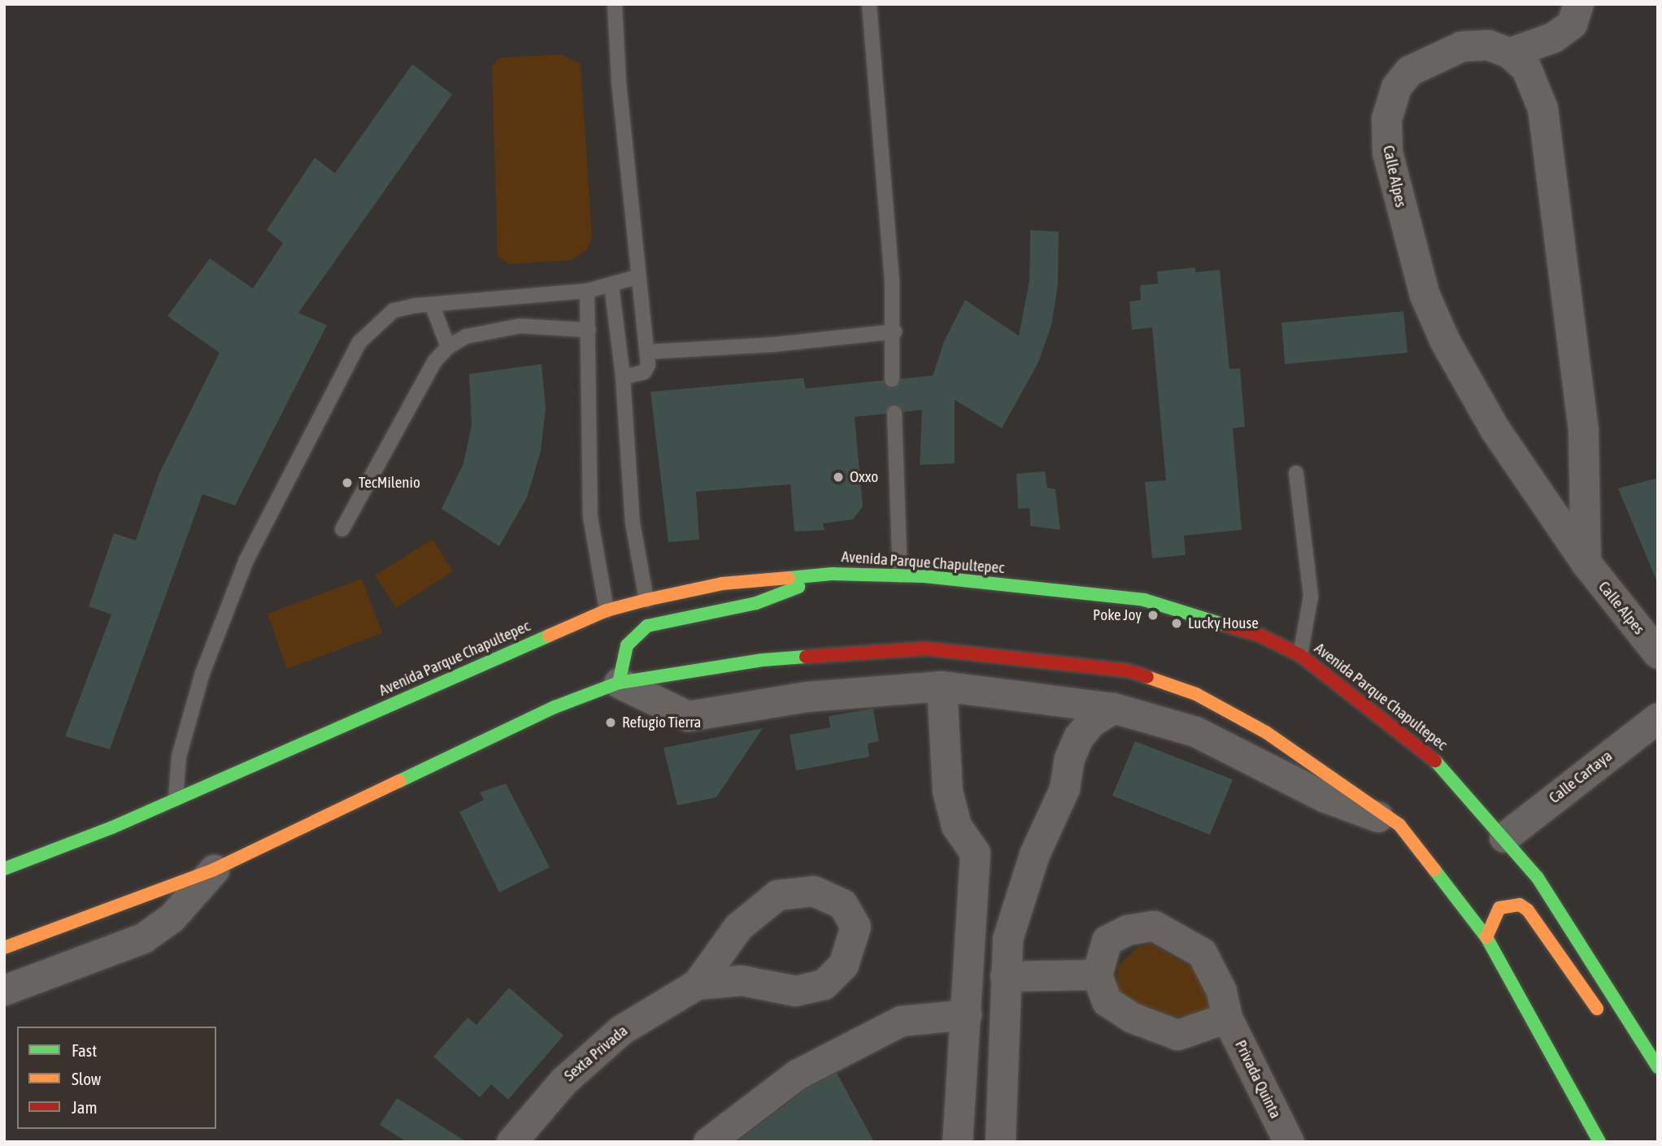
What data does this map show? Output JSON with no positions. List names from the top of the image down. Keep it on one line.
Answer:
{"streets":{"main road":["Avenida Parque Chapultepec"],"street":["Calle Alpes","Calle Cartaya","Sexta Privada","Privada Quinta"]},"crossings":[["Avenida Parque Chapultepec","Calle Cartaya"]],"places":["Oxxo","TecMilenio","Poke Joy","Lucky House","Refugio Tierra"],"legend":["Fast","Slow","Jam"]}
